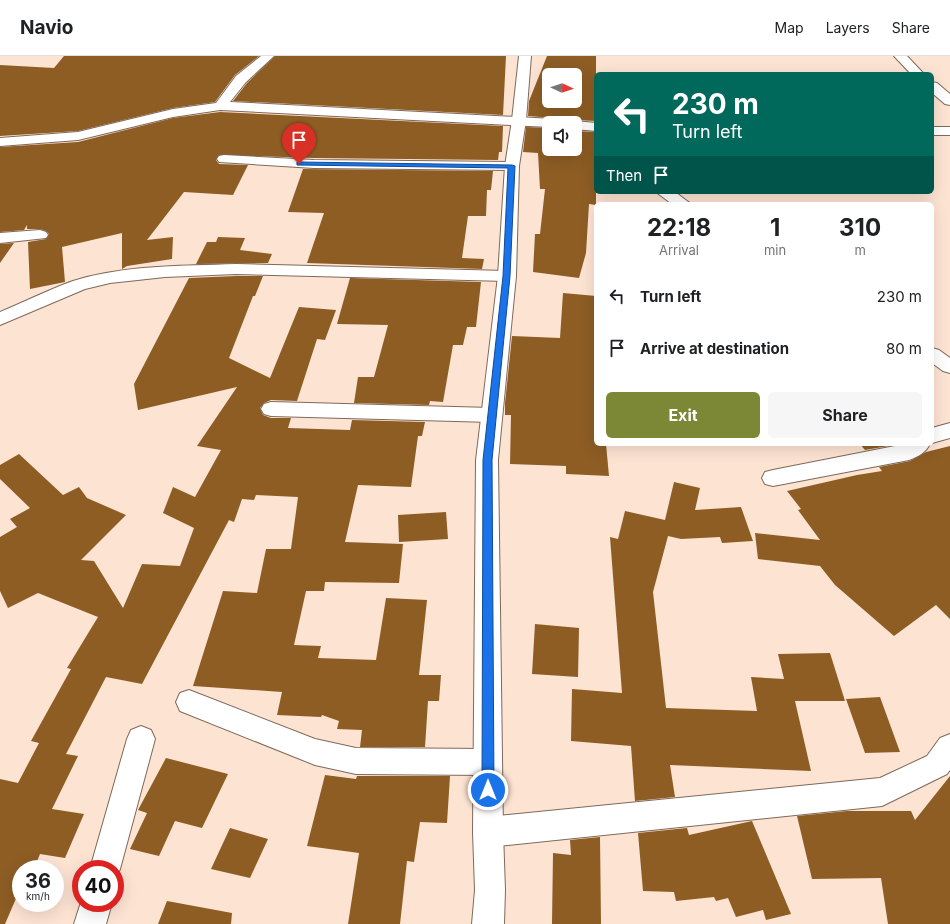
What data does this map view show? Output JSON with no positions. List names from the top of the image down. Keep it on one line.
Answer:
{"north":"right","page":{"header":"Navio","nav":["Map","Layers","Share"],"turn":["230 m","Turn left"],"then":"Then","eta":["22:18","Arrival","1","min","310","m"],"list":[{"name":"Turn left","value":"230 m"},{"name":"Arrive at destination","value":"80 m"}],"buttons":["Exit","Share"],"speed":"36 km/h","limit":"40"}}
